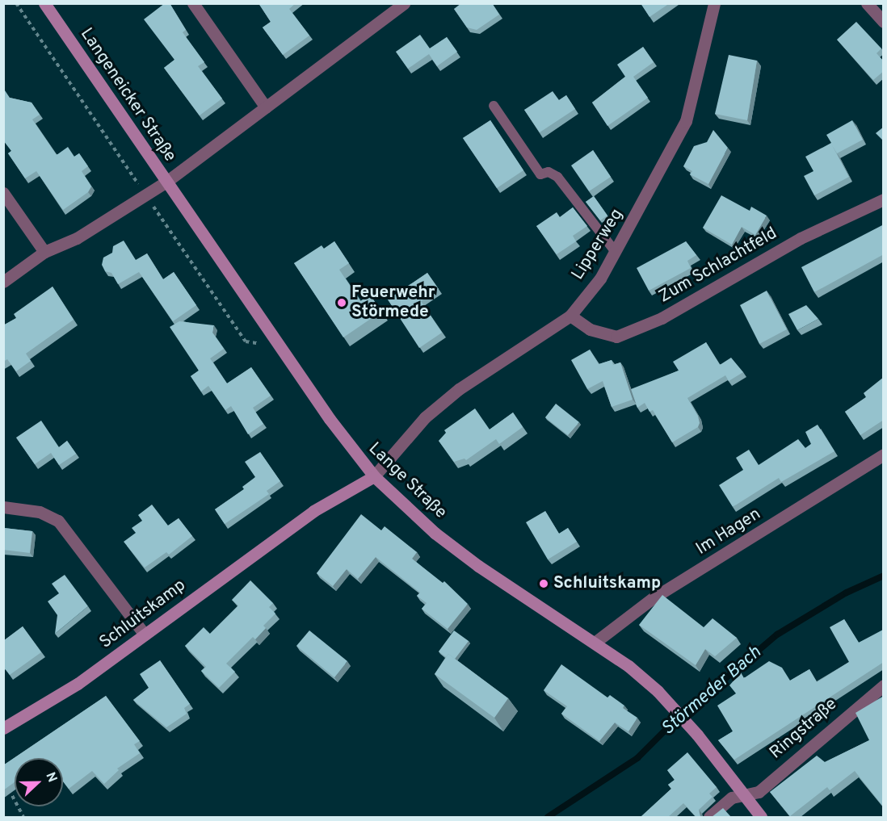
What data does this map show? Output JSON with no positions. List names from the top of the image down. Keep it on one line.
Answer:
{"streets":{"main road":["Langeneicker Straße","Lange Straße","Schluitskamp"],"street":["Lipperweg","Zum Schlachtfeld","Im Hagen","Ringstraße"]},"crossings":[["Langeneicker Straße","Lange Straße"],["Lipperweg","Zum Schlachtfeld"],["Lipperweg","Lange Straße"],["Lipperweg","Schluitskamp"],["Lange Straße","Im Hagen"],["Lange Straße","Schluitskamp"],["Lange Straße","Ringstraße"]],"water":["Störmeder Bach"],"places":["Feuerwehr Störmede","Schluitskamp"],"north":"right"}
